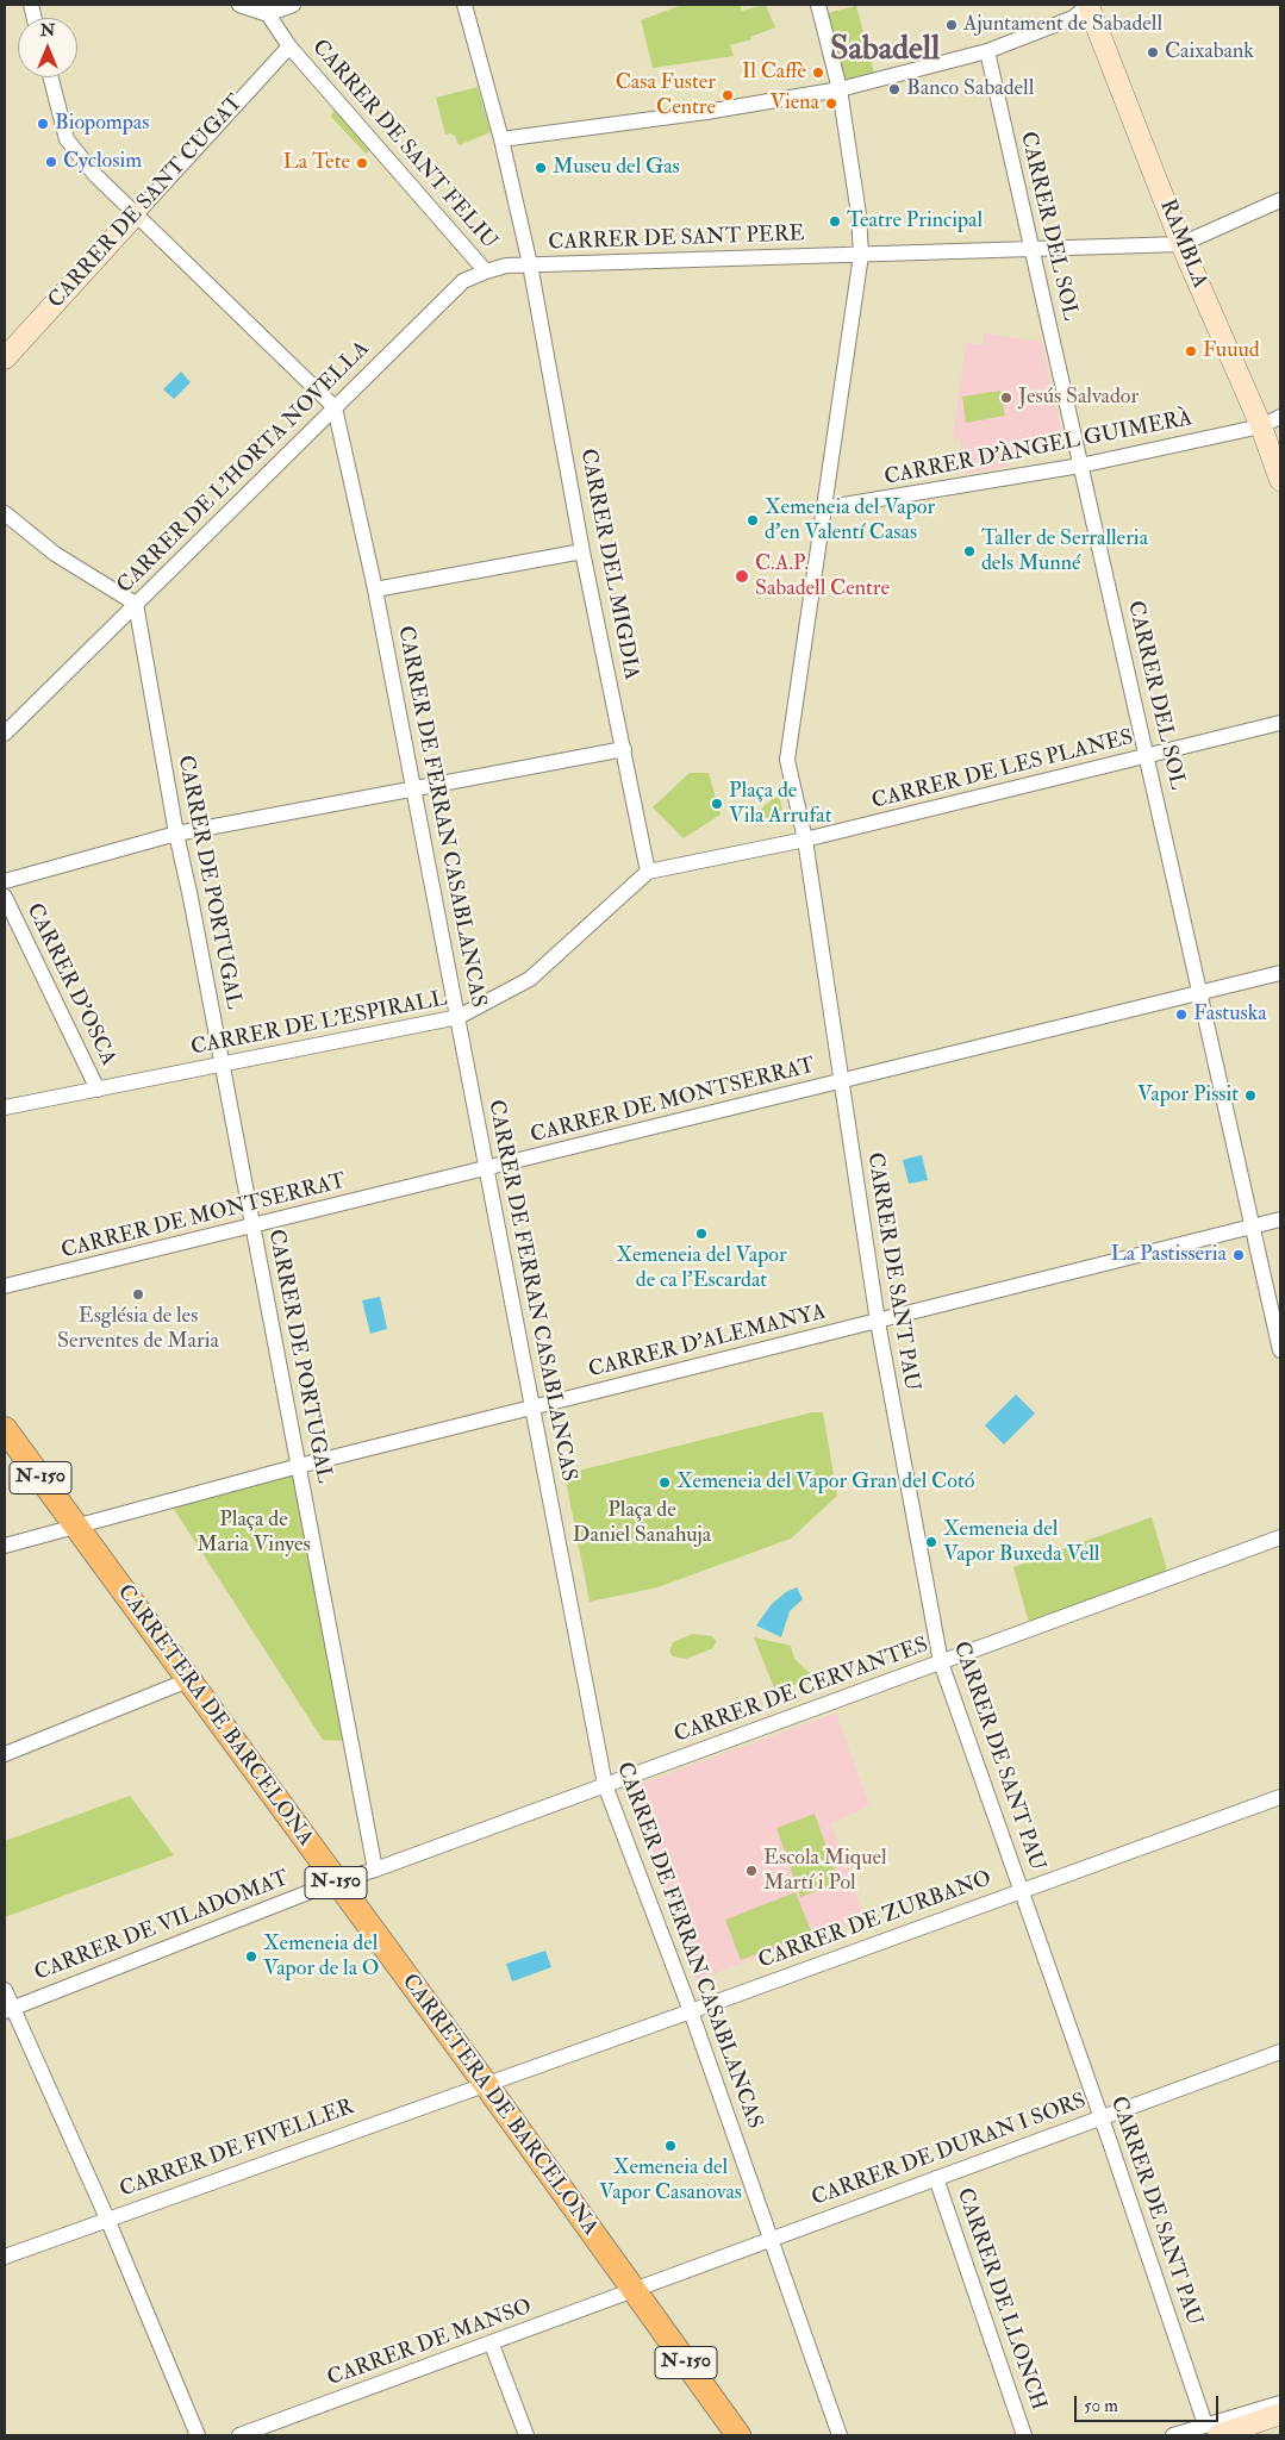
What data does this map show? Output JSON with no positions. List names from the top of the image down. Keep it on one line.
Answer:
{"streets":{"main road":["N-150","CARRETERA DE BARCELONA"],"street":["CARRER DE SANT FELIU","CARRER DE SANT CUGAT","CARRER DEL SOL","CARRER DE SANT PERE","RAMBLA","CARRER D'ÀNGEL GUIMERÀ","CARRER DE L'HORTA NOVELLA","CARRER DEL MIGDIA","CARRER DE LES PLANES","CARRER DE FERRAN CASABLANCAS","CARRER DE PORTUGAL","CARRER D'OSCA","CARRER DE L'ESPIRALL","CARRER DE MONTSERRAT","CARRER DE SANT PAU","CARRER D'ALEMANYA","CARRER DE CERVANTES","CARRER DE ZURBANO","CARRER DE VILADOMAT","CARRER DE FIVELLER","CARRER DE DURAN I SORS","CARRER DE LLONCH","CARRER DE MANSO"]},"crossings":[["CARRER DE SANT FELIU","CARRER DE SANT CUGAT"],["CARRER DE SANT FELIU","CARRER DE L'HORTA NOVELLA"],["CARRER DEL SOL","CARRER DE SANT PERE"],["CARRER DEL SOL","CARRER D'ÀNGEL GUIMERÀ"],["CARRER DEL SOL","CARRER DE LES PLANES"],["CARRER DEL SOL","CARRER DE MONTSERRAT"],["CARRER DEL SOL","CARRER D'ALEMANYA"],["CARRER DE SANT PERE","RAMBLA"],["CARRER DE SANT PERE","CARRER DE L'HORTA NOVELLA"],["CARRER DE SANT PERE","CARRER DEL MIGDIA"],["CARRER DE SANT PERE","CARRER DE SANT PAU"],["RAMBLA","CARRER D'ÀNGEL GUIMERÀ"],["CARRER D'ÀNGEL GUIMERÀ","CARRER DE SANT PAU"],["CARRER DE L'HORTA NOVELLA","CARRER DEL MIGDIA"],["CARRER DE L'HORTA NOVELLA","CARRER DE FERRAN CASABLANCAS"],["CARRER DE L'HORTA NOVELLA","CARRER DE PORTUGAL"],["CARRER DEL MIGDIA","CARRER DE L'ESPIRALL"],["CARRER DE LES PLANES","CARRER DE SANT PAU"],["CARRER DE FERRAN CASABLANCAS","CARRER DE L'ESPIRALL"],["CARRER DE FERRAN CASABLANCAS","CARRER DE MONTSERRAT"],["CARRER DE FERRAN CASABLANCAS","CARRER D'ALEMANYA"],["CARRER DE FERRAN CASABLANCAS","CARRER DE CERVANTES"],["CARRER DE FERRAN CASABLANCAS","CARRER DE ZURBANO"],["CARRER DE FERRAN CASABLANCAS","CARRER DE DURAN I SORS"],["CARRER DE PORTUGAL","CARRER DE L'ESPIRALL"],["CARRER DE PORTUGAL","CARRER DE MONTSERRAT"],["CARRER DE PORTUGAL","CARRER D'ALEMANYA"],["CARRER DE PORTUGAL","CARRER DE CERVANTES"],["CARRER D'OSCA","CARRER DE L'ESPIRALL"],["CARRER DE MONTSERRAT","CARRER DE SANT PAU"],["CARRER DE SANT PAU","CARRER D'ALEMANYA"],["CARRER DE SANT PAU","CARRER DE CERVANTES"],["CARRER DE SANT PAU","CARRER DE ZURBANO"],["CARRER DE SANT PAU","CARRER DE DURAN I SORS"],["CARRER D'ALEMANYA","CARRETERA DE BARCELONA"],["CARRER DE CERVANTES","CARRETERA DE BARCELONA"],["CARRER DE CERVANTES","CARRER DE VILADOMAT"],["CARRETERA DE BARCELONA","CARRER DE ZURBANO"],["CARRETERA DE BARCELONA","CARRER DE VILADOMAT"],["CARRETERA DE BARCELONA","CARRER DE FIVELLER"],["CARRETERA DE BARCELONA","CARRER DE DURAN I SORS"],["CARRETERA DE BARCELONA","CARRER DE MANSO"],["CARRER DE ZURBANO","CARRER DE FIVELLER"],["CARRER DE DURAN I SORS","CARRER DE LLONCH"],["CARRER DE DURAN I SORS","CARRER DE MANSO"]],"districts":["Sabadell"],"parks":["Plaça de Daniel Sanahuja","Plaça de Maria Vinyes"],"places":["Ajuntament de Sabadell","Caixabank","Il Caffè","Banco Sabadell","Casa Fuster Centre","Viena","Biopompas","Cyclosim","La Tete","Museu del Gas","Teatre Principal","Fuuud","Jesús Salvador","Xemeneia del Vapor d'en Valentí Casas","Taller de Serralleria dels Munné","C.A.P. Sabadell Centre","Plaça de Vila Arrufat","Fastuska","Vapor Pissit","Xemeneia del Vapor de ca l'Escardat","La Pastisseria","Església de les Serventes de Maria","Xemeneia del Vapor Gran del Cotó","Xemeneia del Vapor Buxeda Vell","Escola Miquel Martí i Pol","Xemeneia del Vapor de la O","Xemeneia del Vapor Casanovas"],"scale_bar":"50 m","north":"top"}
